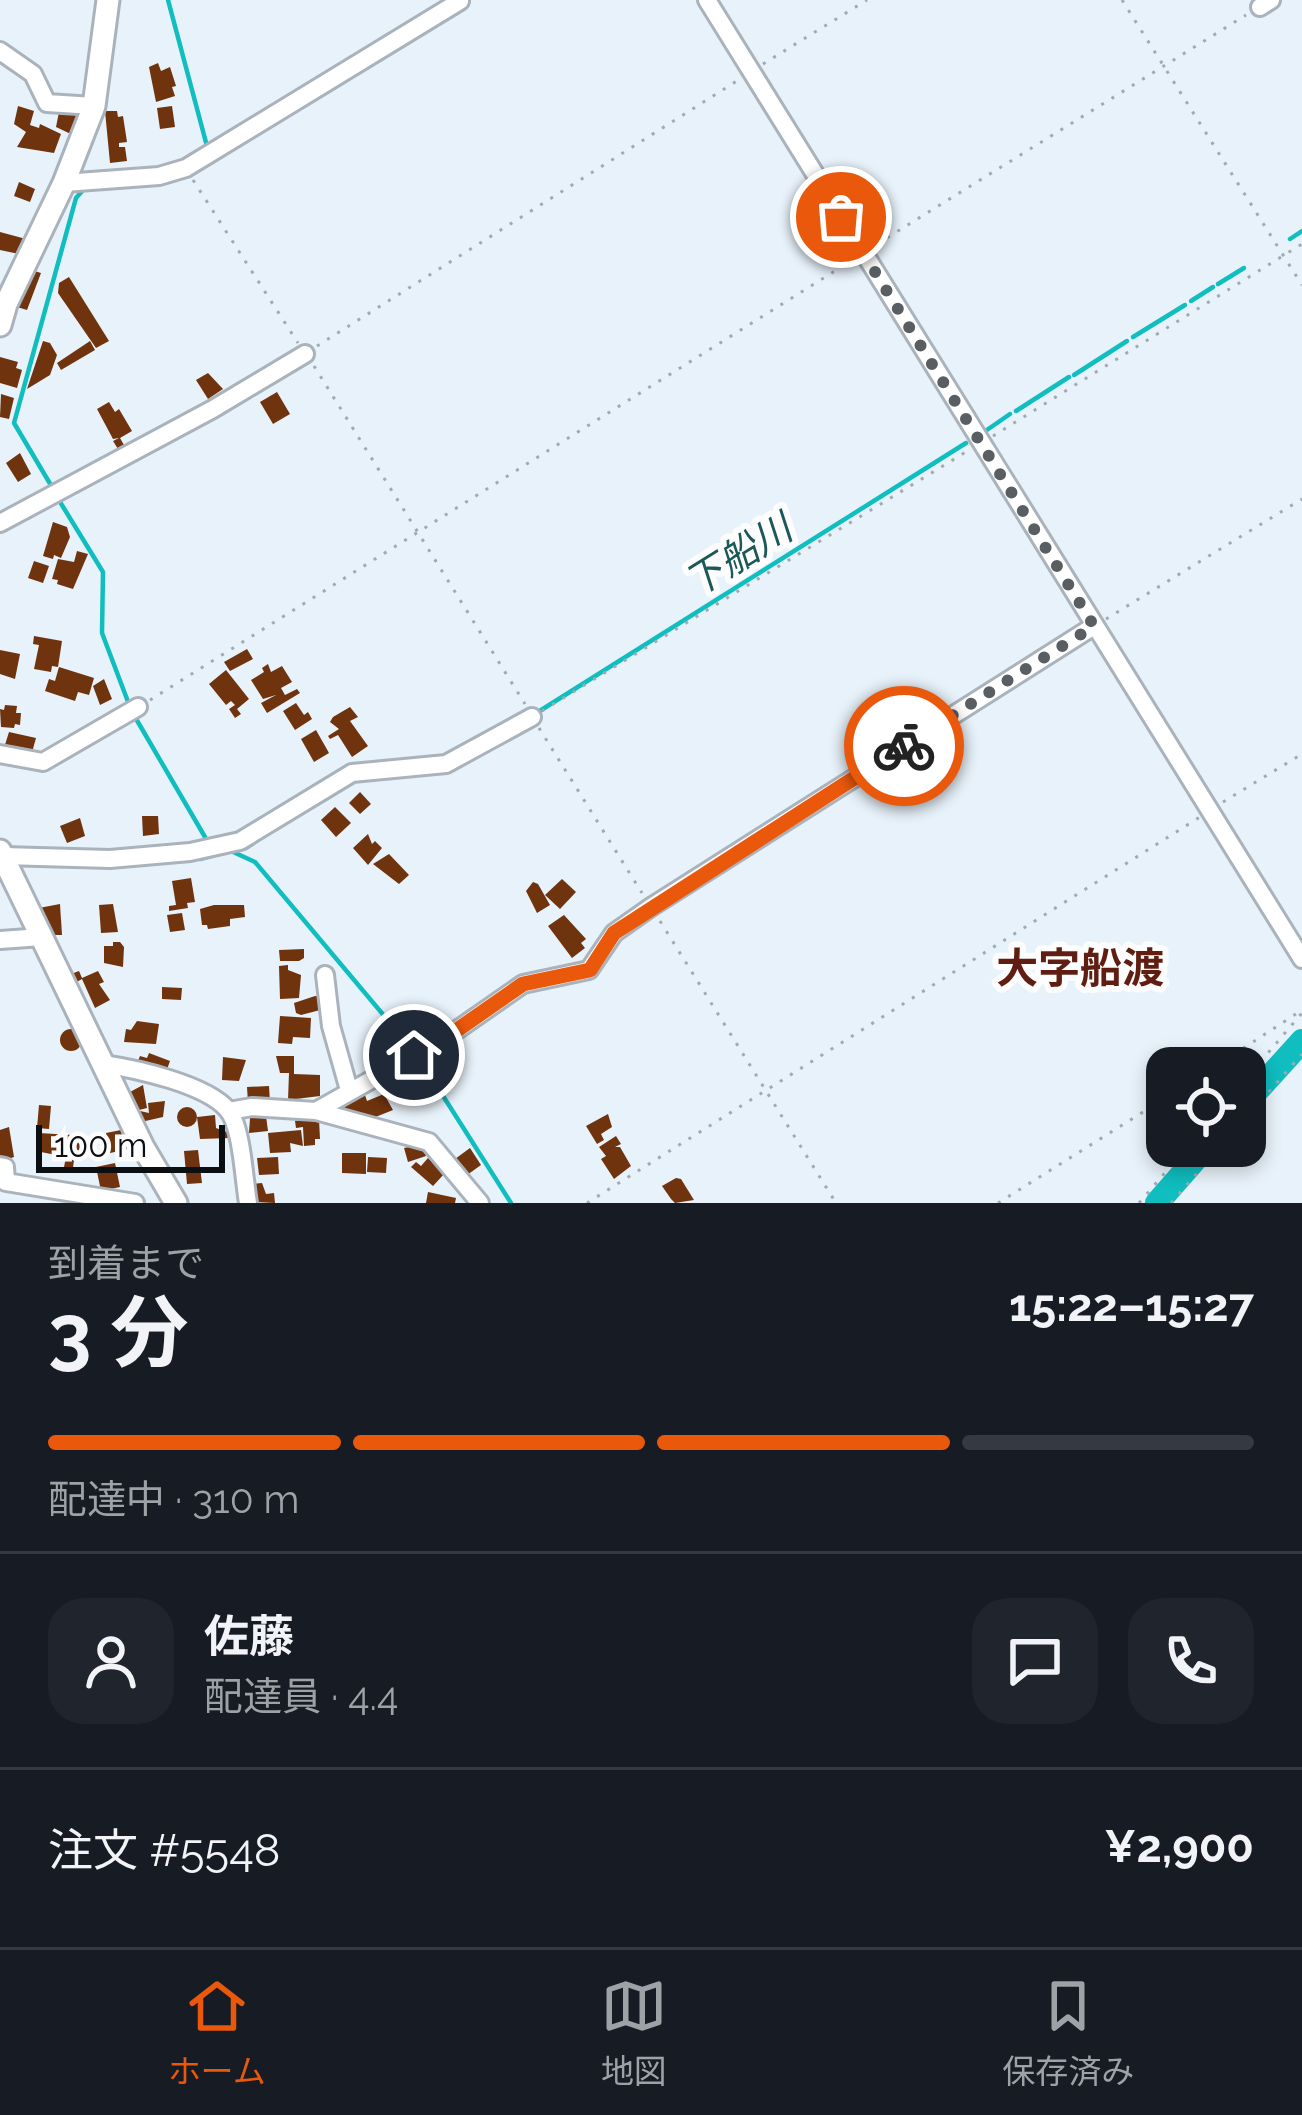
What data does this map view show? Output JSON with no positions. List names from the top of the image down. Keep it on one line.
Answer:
{"districts":["大字船渡"],"water":["下船川"],"scale_bar":"100 m","page":{"scale":"100 m","heading":["3 分","到着まで","15:22–15:27"],"panel":["佐藤","配達員 · 4.4","注文 #5548","¥2,900"],"bar":"配達中 · 310 m","tabs":["ホーム","地図","保存済み"]}}
